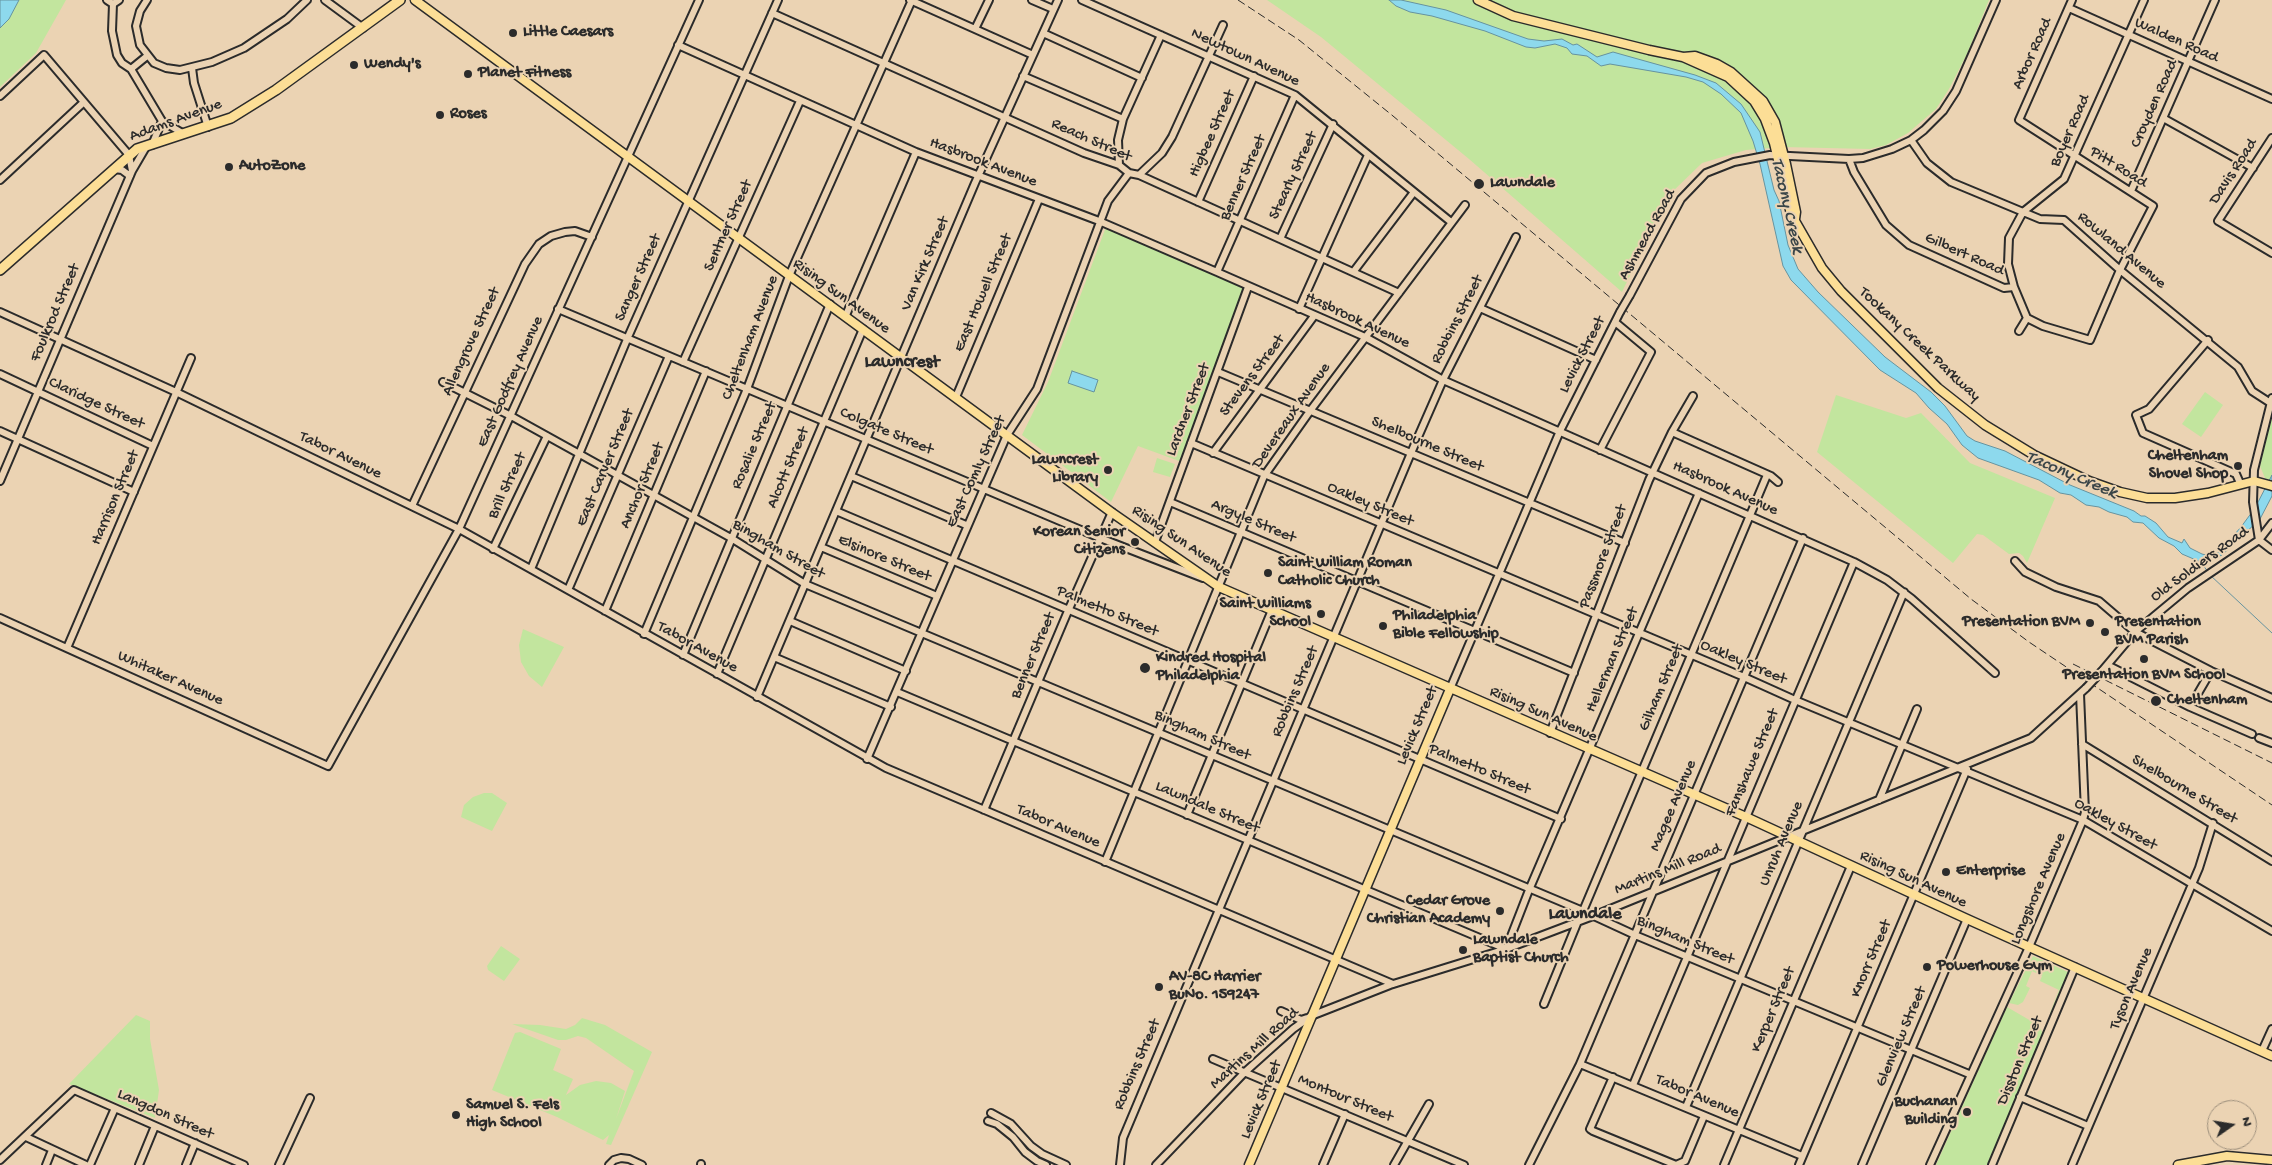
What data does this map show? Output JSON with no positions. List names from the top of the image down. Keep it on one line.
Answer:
{"streets":{"highway":["Adams Avenue"],"main road":["Rising Sun Avenue","Tookany Creek Parkway","Levick Street"],"street":["Walden Road","Arbor Road","Newtown Avenue","Croyden Road","Boyer Road","Higbee Street","Reach Street","Hasbrook Avenue","Pitt Road","Davis Road","Stearly Street","Benner Street","Sentner Street","Ashmead Road","Rowland Avenue","Gilbert Road","Van Kirk Street","Sanger Street","East Howell Street","Foulkrod Street","Robbins Street","Cheltenham Avenue","Allengrove Street","Stevens Street","East Godfrey Avenue","Claridge Street","Lardner Street","Devereaux Avenue","Colgate Street","Shelbourne Street","Rosalie Street","Tabor Avenue","East Carver Street","Alcott Street","East Comly Street","Brill Street","Anchor Street","Harrison Street","Oakley Street","Argyle Street","Bingham Street","Passmore Street","Elsinore Street","Old Soldiers Road","Palmetto Street","Hellerman Street","Whitaker Avenue","Gilham Street","Fanshawe Street","Magee Avenue","Lawndale Street","Unruh Avenue","Martins Mill Road","Longshore Avenue","Knorr Street","Tyson Avenue","Kerper Street","Glenview Street","Disston Street","Montour Street","Langdon Street"]},"crossings":[["Walden Road","Arbor Road"],["Walden Road","Croyden Road"],["Walden Road","Boyer Road"],["Arbor Road","Pitt Road"],["Newtown Avenue","Higbee Street"],["Newtown Avenue","Stearly Street"],["Newtown Avenue","Benner Street"],["Newtown Avenue","Devereaux Avenue"],["Croyden Road","Pitt Road"],["Adams Avenue","Foulkrod Street"],["Boyer Road","Pitt Road"],["Boyer Road","Rowland Avenue"],["Boyer Road","Gilbert Road"],["Higbee Street","Reach Street"],["Reach Street","Stearly Street"],["Reach Street","Benner Street"],["Reach Street","Van Kirk Street"],["Reach Street","Sanger Street"],["Reach Street","Cheltenham Avenue"],["Reach Street","Devereaux Avenue"],["Reach Street","East Comly Street"],["Hasbrook Avenue","Benner Street"],["Hasbrook Avenue","Sentner Street"],["Hasbrook Avenue","Van Kirk Street"],["Hasbrook Avenue","Sanger Street"],["Hasbrook Avenue","East Howell Street"],["Hasbrook Avenue","Robbins Street"],["Hasbrook Avenue","Cheltenham Avenue"],["Hasbrook Avenue","Levick Street"],["Hasbrook Avenue","Stevens Street"],["Hasbrook Avenue","East Godfrey Avenue"],["Hasbrook Avenue","Lardner Street"],["Hasbrook Avenue","Devereaux Avenue"],["Hasbrook Avenue","East Comly Street"],["Hasbrook Avenue","Passmore Street"],["Hasbrook Avenue","Hellerman Street"],["Hasbrook Avenue","Gilham Street"],["Hasbrook Avenue","Fanshawe Street"],["Hasbrook Avenue","Magee Avenue"],["Hasbrook Avenue","Unruh Avenue"],["Pitt Road","Rowland Avenue"],["Benner Street","Rising Sun Avenue"],["Benner Street","Colgate Street"],["Benner Street","Tabor Avenue"],["Benner Street","Bingham Street"],["Benner Street","Palmetto Street"],["Benner Street","Lawndale Street"],["Sentner Street","Rising Sun Avenue"],["Sentner Street","Colgate Street"],["Ashmead Road","Rowland Avenue"],["Ashmead Road","Gilbert Road"],["Ashmead Road","Tookany Creek Parkway"],["Ashmead Road","Levick Street"],["Van Kirk Street","Rising Sun Avenue"],["Van Kirk Street","Colgate Street"],["Van Kirk Street","Tabor Avenue"],["Van Kirk Street","Bingham Street"],["Van Kirk Street","Elsinore Street"],["Van Kirk Street","Palmetto Street"],["Sanger Street","Rising Sun Avenue"],["Sanger Street","Colgate Street"],["Sanger Street","Tabor Avenue"],["Sanger Street","Bingham Street"],["East Howell Street","Rising Sun Avenue"],["Rising Sun Avenue","Robbins Street"],["Rising Sun Avenue","Cheltenham Avenue"],["Rising Sun Avenue","Levick Street"],["Rising Sun Avenue","East Godfrey Avenue"],["Rising Sun Avenue","Lardner Street"],["Rising Sun Avenue","Devereaux Avenue"],["Rising Sun Avenue","Colgate Street"],["Rising Sun Avenue","Rosalie Street"],["Rising Sun Avenue","Alcott Street"],["Rising Sun Avenue","East Comly Street"],["Rising Sun Avenue","Passmore Street"],["Rising Sun Avenue","Hellerman Street"],["Rising Sun Avenue","Gilham Street"],["Rising Sun Avenue","Fanshawe Street"],["Rising Sun Avenue","Magee Avenue"],["Rising Sun Avenue","Unruh Avenue"],["Rising Sun Avenue","Martins Mill Road"],["Rising Sun Avenue","Longshore Avenue"],["Rising Sun Avenue","Knorr Street"],["Rising Sun Avenue","Tyson Avenue"],["Rising Sun Avenue","Kerper Street"],["Rising Sun Avenue","Glenview Street"],["Rising Sun Avenue","Disston Street"],["Foulkrod Street","Claridge Street"],["Foulkrod Street","Tabor Avenue"],["Robbins Street","Shelbourne Street"],["Robbins Street","Tabor Avenue"],["Robbins Street","Oakley Street"],["Robbins Street","Argyle Street"],["Robbins Street","Bingham Street"],["Robbins Street","Palmetto Street"],["Robbins Street","Lawndale Street"],["Cheltenham Avenue","Colgate Street"],["Cheltenham Avenue","Tabor Avenue"],["Cheltenham Avenue","Bingham Street"],["Allengrove Street","East Godfrey Avenue"],["Allengrove Street","Tabor Avenue"],["Allengrove Street","Bingham Street"],["Levick Street","Shelbourne Street"],["Levick Street","Tabor Avenue"],["Levick Street","Oakley Street"],["Levick Street","Argyle Street"],["Levick Street","Bingham Street"],["Levick Street","Palmetto Street"],["Levick Street","Lawndale Street"],["Levick Street","Martins Mill Road"],["Levick Street","Montour Street"],["Stevens Street","Shelbourne Street"],["Stevens Street","Oakley Street"],["East Godfrey Avenue","Colgate Street"],["East Godfrey Avenue","Tabor Avenue"],["East Godfrey Avenue","Bingham Street"],["East Godfrey Avenue","Whitaker Avenue"],["Claridge Street","Harrison Street"],["Lardner Street","Shelbourne Street"],["Lardner Street","Oakley Street"],["Lardner Street","Argyle Street"],["Devereaux Avenue","Shelbourne Street"],["Devereaux Avenue","Tabor Avenue"],["Devereaux Avenue","Oakley Street"],["Devereaux Avenue","Argyle Street"],["Devereaux Avenue","Bingham Street"],["Devereaux Avenue","Palmetto Street"],["Devereaux Avenue","Lawndale Street"],["Colgate Street","Rosalie Street"],["Colgate Street","East Carver Street"],["Colgate Street","Alcott Street"],["Colgate Street","East Comly Street"],["Colgate Street","Anchor Street"],["Shelbourne Street","Passmore Street"],["Shelbourne Street","Longshore Avenue"],["Shelbourne Street","Tyson Avenue"],["Rosalie Street","Tabor Avenue"],["Rosalie Street","Bingham Street"],["Tabor Avenue","East Carver Street"],["Tabor Avenue","Alcott Street"],["Tabor Avenue","East Comly Street"],["Tabor Avenue","Brill Street"],["Tabor Avenue","Anchor Street"],["Tabor Avenue","Harrison Street"],["Tabor Avenue","Fanshawe Street"],["Tabor Avenue","Magee Avenue"],["Tabor Avenue","Unruh Avenue"],["Tabor Avenue","Martins Mill Road"],["Tabor Avenue","Knorr Street"],["Tabor Avenue","Kerper Street"],["East Carver Street","Bingham Street"],["Alcott Street","Bingham Street"],["East Comly Street","Bingham Street"],["East Comly Street","Elsinore Street"],["East Comly Street","Palmetto Street"],["East Comly Street","Lawndale Street"],["Brill Street","Bingham Street"],["Anchor Street","Bingham Street"],["Harrison Street","Whitaker Avenue"],["Oakley Street","Passmore Street"],["Oakley Street","Hellerman Street"],["Oakley Street","Gilham Street"],["Oakley Street","Fanshawe Street"],["Oakley Street","Magee Avenue"],["Oakley Street","Unruh Avenue"],["Oakley Street","Martins Mill Road"],["Oakley Street","Longshore Avenue"],["Oakley Street","Knorr Street"],["Oakley Street","Tyson Avenue"],["Argyle Street","Passmore Street"],["Bingham Street","Hellerman Street"],["Bingham Street","Gilham Street"],["Bingham Street","Fanshawe Street"],["Bingham Street","Magee Avenue"],["Bingham Street","Unruh Avenue"],["Bingham Street","Martins Mill Road"],["Bingham Street","Longshore Avenue"],["Bingham Street","Knorr Street"],["Bingham Street","Kerper Street"],["Bingham Street","Glenview Street"],["Old Soldiers Road","Martins Mill Road"],["Old Soldiers Road","Longshore Avenue"],["Palmetto Street","Hellerman Street"],["Hellerman Street","Lawndale Street"],["Hellerman Street","Martins Mill Road"],["Fanshawe Street","Martins Mill Road"],["Magee Avenue","Martins Mill Road"],["Lawndale Street","Martins Mill Road"],["Unruh Avenue","Martins Mill Road"],["Martins Mill Road","Longshore Avenue"],["Martins Mill Road","Knorr Street"],["Martins Mill Road","Montour Street"]],"districts":["Lawncrest","Lawndale"],"water":["Tacony Creek"],"places":["Little Caesars","Wendy's","Planet Fitness","Roses","AutoZone","Lawndale","Cheltenham Shovel Shop","Lawncrest Library","Korean Senior Citizens","Saint William Roman Catholic Church","Saint Williams School","Presentation BVM","Philadelphia Bible Fellowship","Presentation BVM Parish","Presentation BVM School","Kindred Hospital Philadelphia","Cheltenham","Enterprise","Cedar Grove Christian Academy","Lawndale Baptist Church","Powerhouse Gym","AV-8C Harrier BuNo. 159247","Buchanan Building","Samuel S. Fels High School"],"north":"right"}
